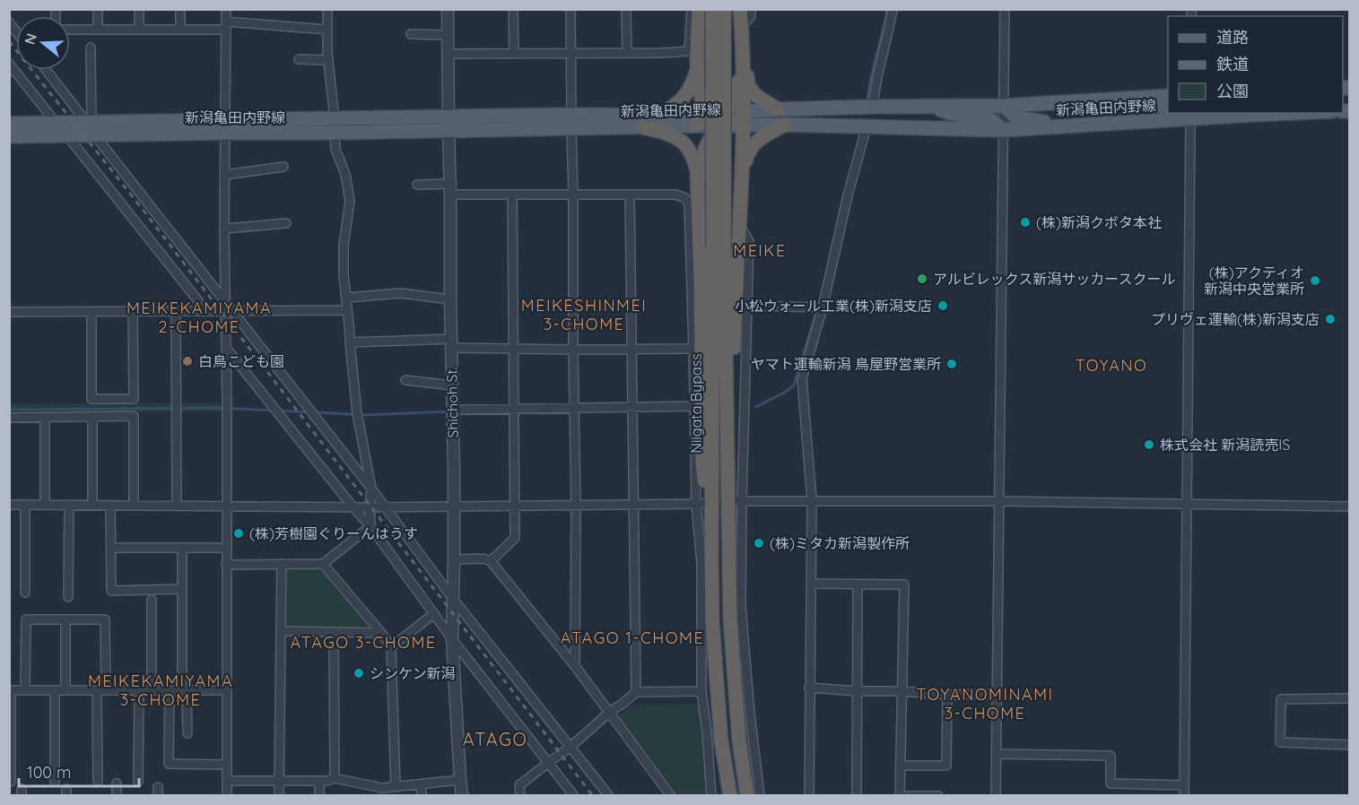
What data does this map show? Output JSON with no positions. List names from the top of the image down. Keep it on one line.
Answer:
{"streets":{"highway":["Niigata Bypass"],"main road":["新潟亀田内野線"],"street":["Shichoh St."]},"crossings":[["新潟亀田内野線","Shichoh St."]],"districts":["MEIKE","MEIKESHINMEI 3-CHOME","MEIKEKAMIYAMA 2-CHOME","TOYANO","ATAGO 1-CHOME","ATAGO 3-CHOME","MEIKEKAMIYAMA 3-CHOME","TOYANOMINAMI 3-CHOME","ATAGO"],"places":["(株)新潟クボタ本社","アルビレックス新潟サッカースクール","(株)アクティオ 新潟中央営業所","小松ウォール工業(株)新潟支店","プリヴェ運輸(株)新潟支店","白鳥こども園","ヤマト運輸新潟 鳥屋野営業所","株式会社 新潟読売IS","(株)芳樹園ぐりーんはうす","(株)ミタカ新潟製作所","シンケン新潟"],"legend":["道路","鉄道","公園"],"scale_bar":"100 m","north":"left"}
